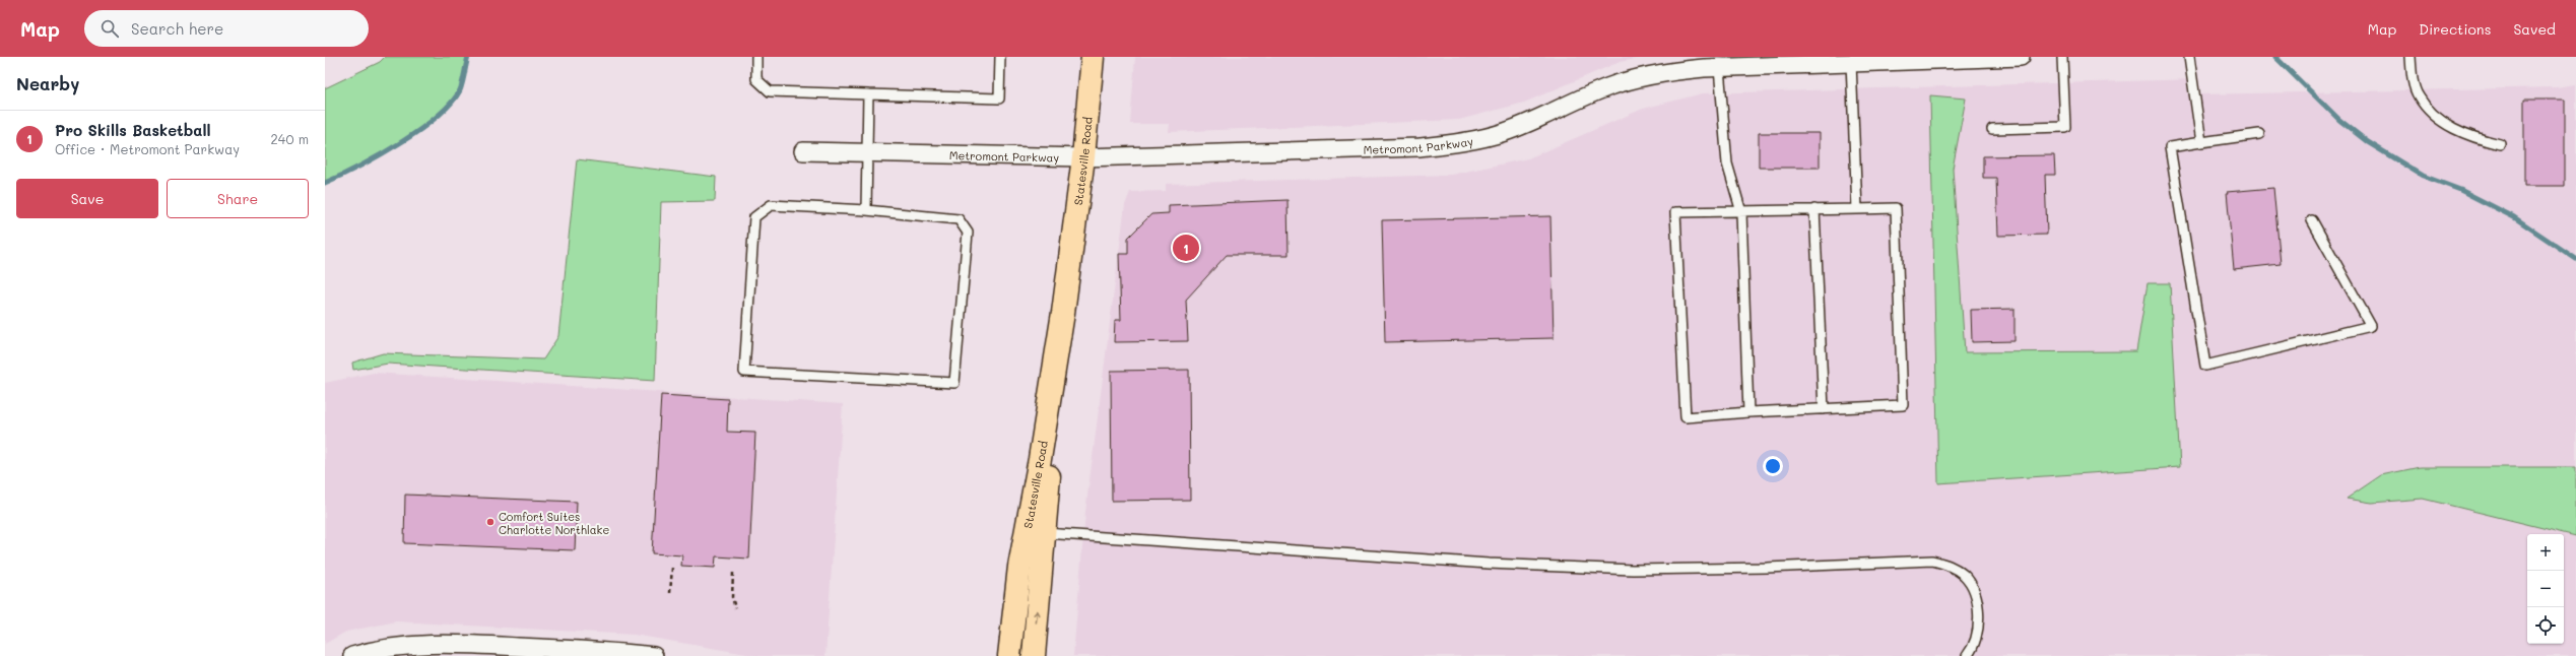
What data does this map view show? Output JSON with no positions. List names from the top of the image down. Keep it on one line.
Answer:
{"streets":{"main road":["Statesville Road"],"street":["Metromont Parkway"]},"crossings":[["Metromont Parkway","Statesville Road"]],"places":["Comfort Suites Charlotte Northlake"],"page":{"header":"Map","search":"Search here","nav":["Map","Directions","Saved"],"heading":"Nearby","list":[{"mark":"1","name":"Pro Skills Basketball","note":"Office · Metromont Parkway","value":"240 m"}],"buttons":["Save","Share"],"pins":"1","map_buttons":["+","−"]}}
